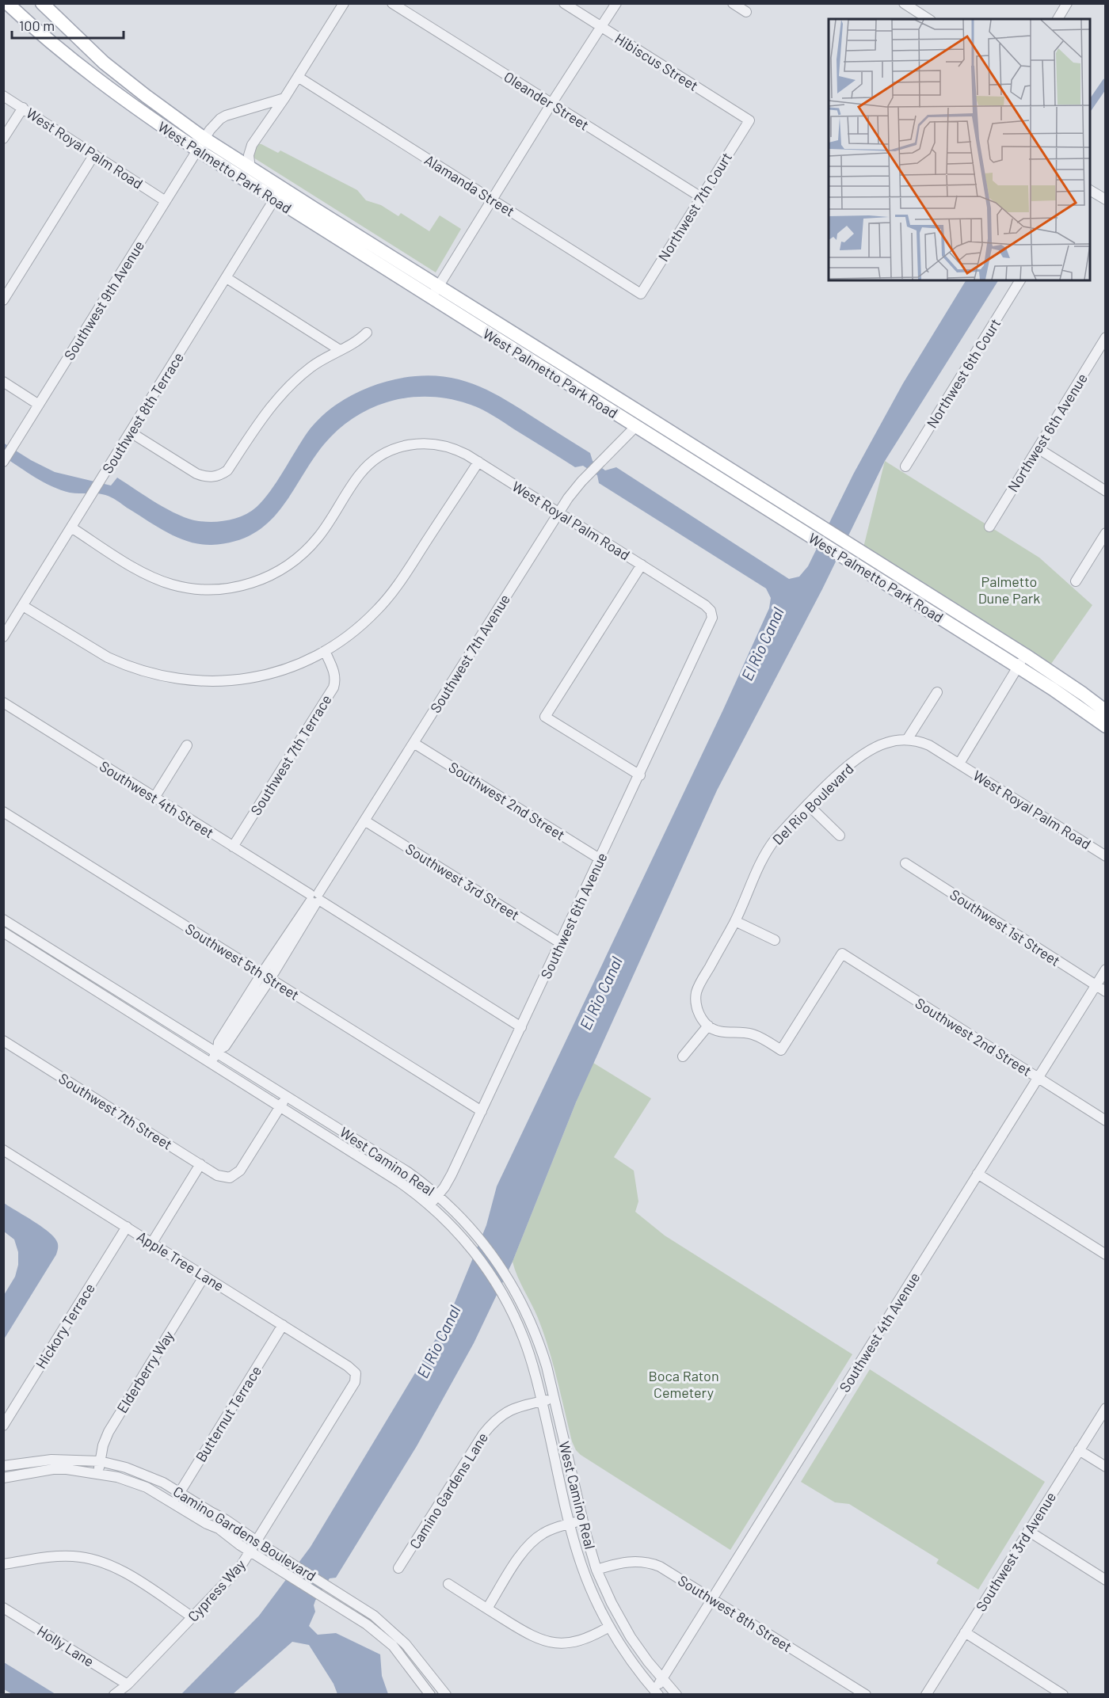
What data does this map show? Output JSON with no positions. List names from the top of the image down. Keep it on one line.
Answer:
{"streets":{"main road":["West Palmetto Park Road"],"street":["Hibiscus Street","Oleander Street","West Royal Palm Road","Alamanda Street","Northwest 7th Court","Southwest 9th Avenue","Northwest 6th Court","Southwest 8th Terrace","Northwest 6th Avenue","Southwest 7th Avenue","Southwest 7th Terrace","Southwest 4th Street","Southwest 2nd Street","Del Rio Boulevard","Southwest 3rd Street","Southwest 6th Avenue","Southwest 1st Street","Southwest 5th Street","Southwest 7th Street","West Camino Real","Apple Tree Lane","Hickory Terrace","Southwest 4th Avenue","Elderberry Way","Butternut Terrace","Camino Gardens Lane","Camino Gardens Boulevard","Southwest 3rd Avenue","Cypress Way","Southwest 8th Street","Holly Lane"]},"crossings":[["Hibiscus Street","Northwest 7th Court"],["Oleander Street","Northwest 7th Court"],["West Royal Palm Road","Southwest 9th Avenue"],["West Royal Palm Road","Southwest 8th Terrace"],["West Royal Palm Road","Southwest 7th Avenue"],["West Royal Palm Road","Del Rio Boulevard"],["West Royal Palm Road","Southwest 6th Avenue"],["West Palmetto Park Road","Southwest 9th Avenue"],["West Palmetto Park Road","Southwest 8th Terrace"],["West Palmetto Park Road","Southwest 7th Avenue"],["Alamanda Street","Northwest 7th Court"],["Southwest 7th Avenue","Southwest 4th Street"],["Southwest 7th Avenue","Southwest 2nd Street"],["Southwest 7th Avenue","Southwest 3rd Street"],["Southwest 7th Avenue","Southwest 5th Street"],["Southwest 7th Avenue","West Camino Real"],["Southwest 7th Terrace","Southwest 4th Street"],["Southwest 4th Street","Southwest 6th Avenue"],["Southwest 2nd Street","Del Rio Boulevard"],["Southwest 2nd Street","Southwest 6th Avenue"],["Southwest 2nd Street","Southwest 4th Avenue"],["Southwest 3rd Street","Southwest 6th Avenue"],["Southwest 6th Avenue","Southwest 5th Street"],["Southwest 6th Avenue","West Camino Real"],["Southwest 1st Street","Southwest 4th Avenue"],["Southwest 7th Street","West Camino Real"],["West Camino Real","Southwest 4th Avenue"],["West Camino Real","Camino Gardens Lane"],["West Camino Real","Southwest 8th Street"],["Apple Tree Lane","Hickory Terrace"],["Apple Tree Lane","Elderberry Way"],["Apple Tree Lane","Butternut Terrace"],["Apple Tree Lane","Cypress Way"],["Southwest 4th Avenue","Southwest 8th Street"],["Elderberry Way","Camino Gardens Boulevard"],["Butternut Terrace","Camino Gardens Boulevard"],["Camino Gardens Boulevard","Cypress Way"],["Cypress Way","Holly Lane"]],"water":["El Rio Canal"],"parks":["Palmetto Dune Park","Boca Raton Cemetery"],"scale_bar":"100 m"}
